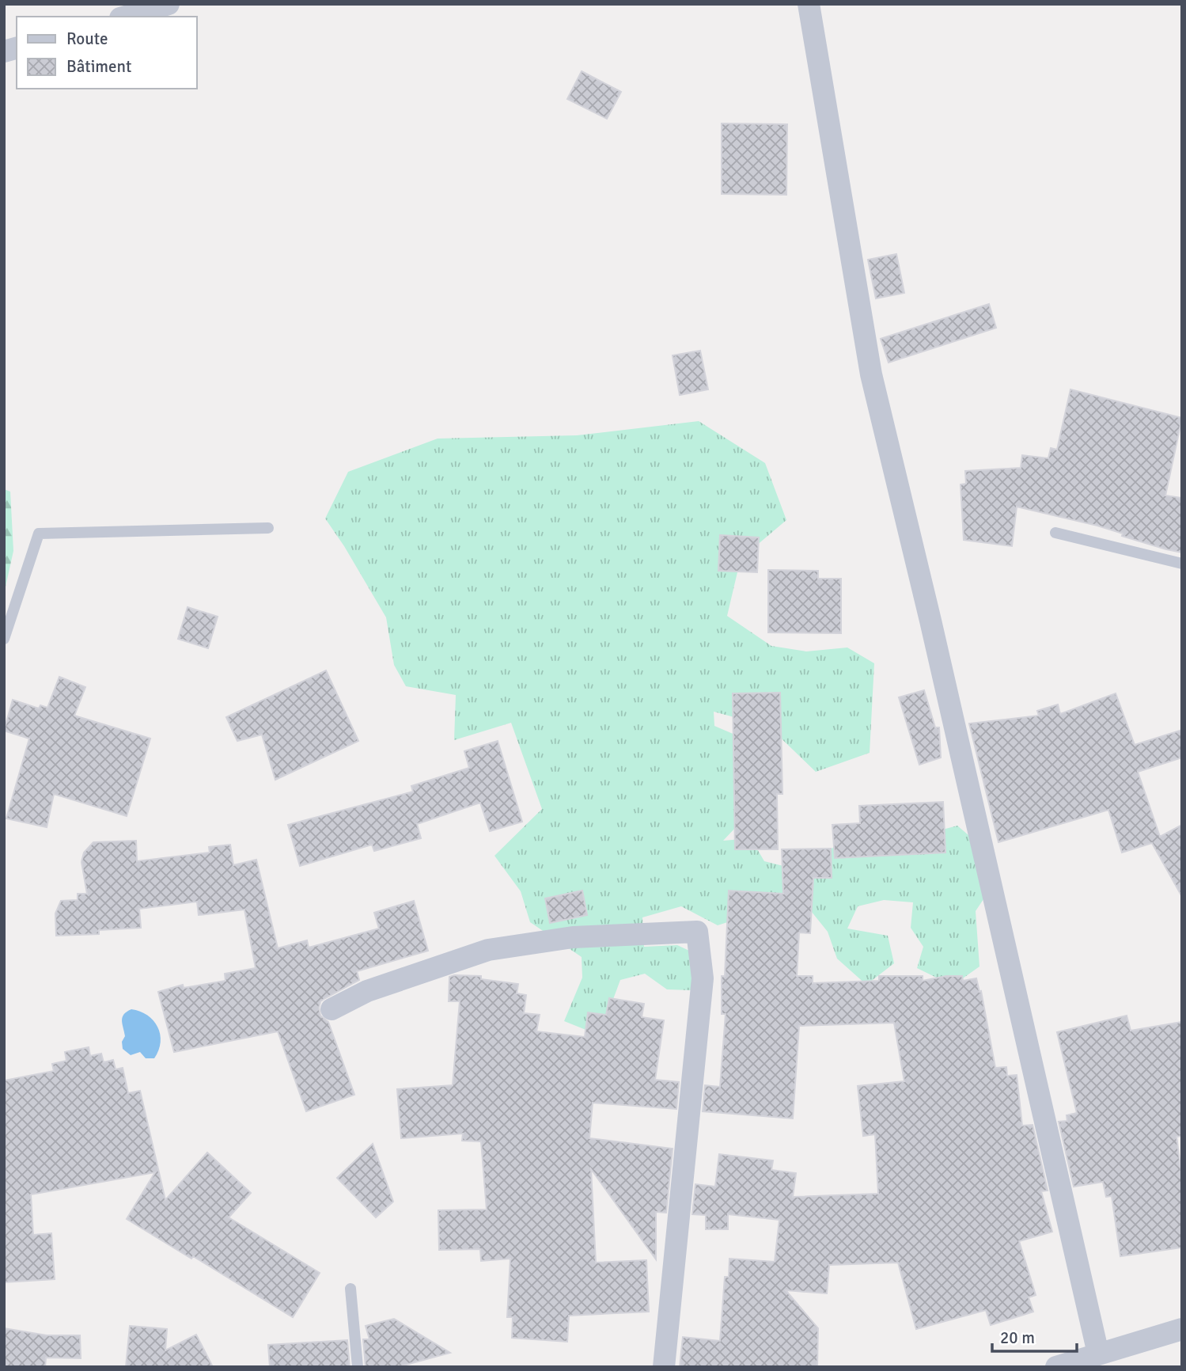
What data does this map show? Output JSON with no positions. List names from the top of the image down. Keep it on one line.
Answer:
{"legend":["Route","Bâtiment"],"scale_bar":"20 m"}
